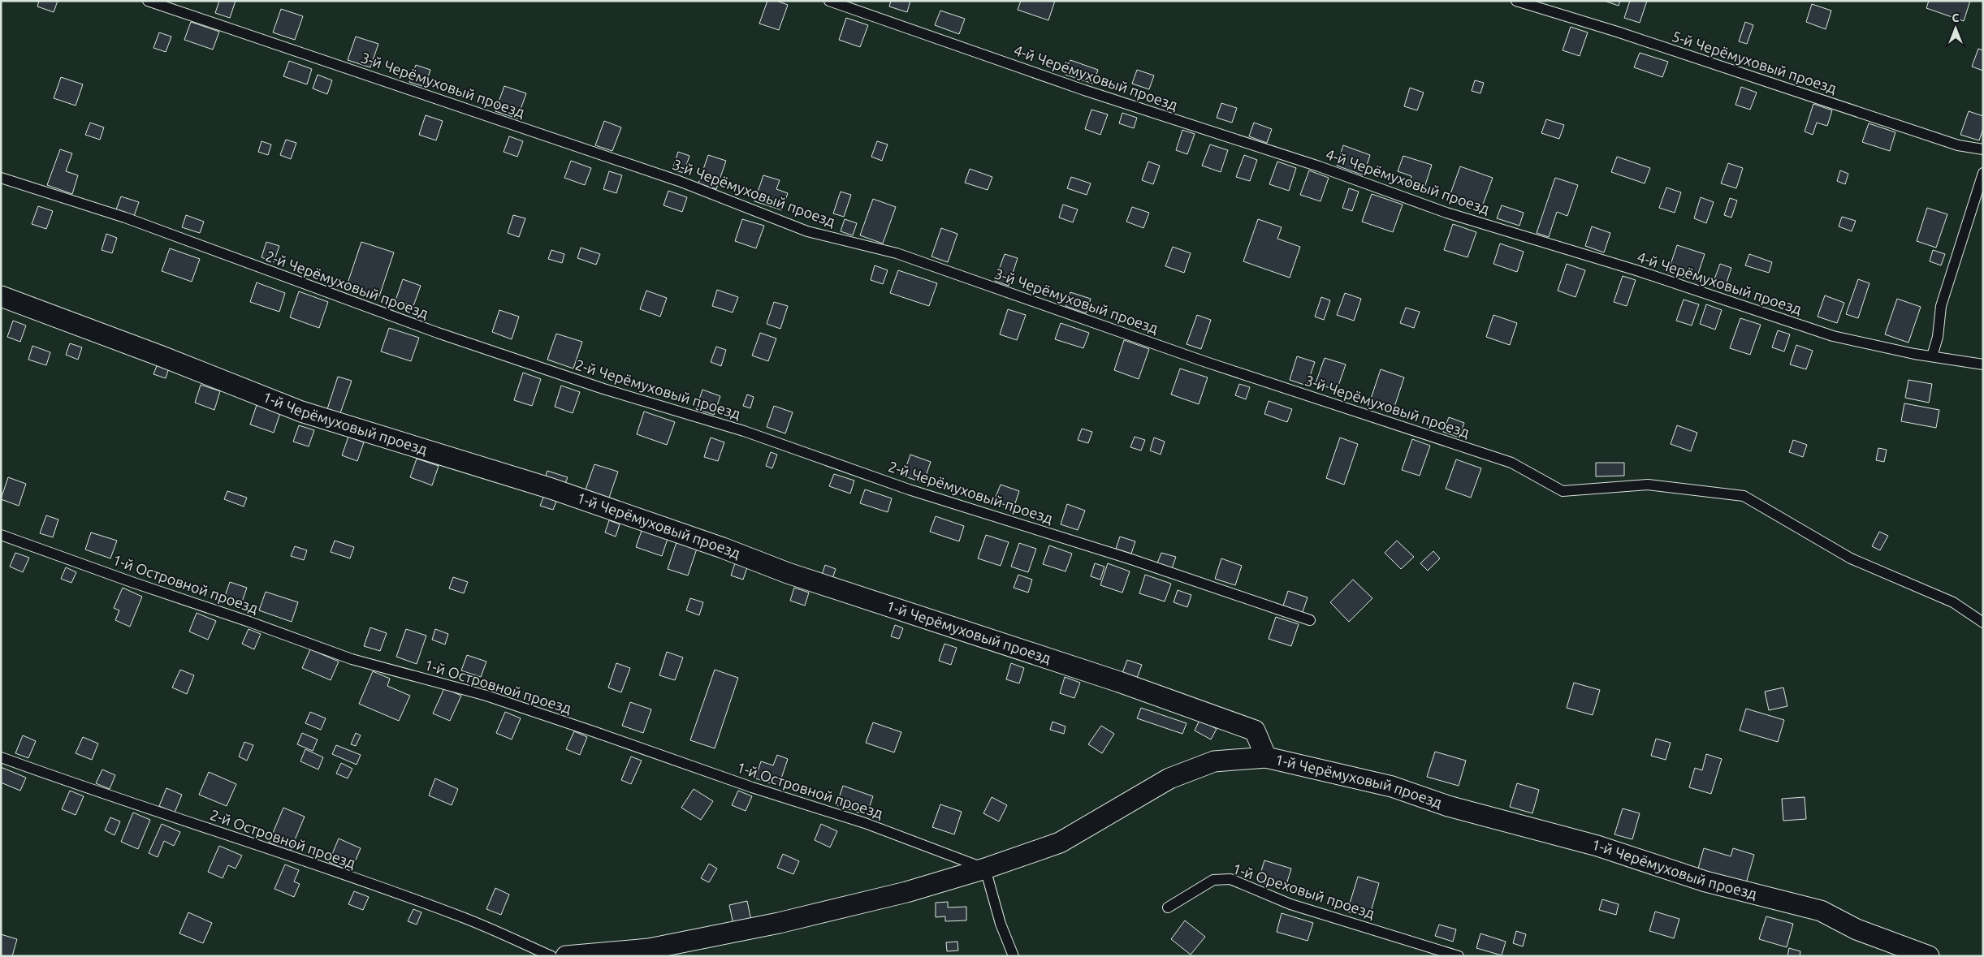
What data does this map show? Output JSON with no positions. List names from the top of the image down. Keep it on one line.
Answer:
{"streets":{"street":["1-й Черёмуховый проезд"],"lane":["5-й Черёмуховый проезд","4-й Черёмуховый проезд","3-й Черёмуховый проезд","2-й Черёмуховый проезд","1-й Островной проезд","2-й Островной проезд","1-й Ореховый проезд"]},"north":"top"}
